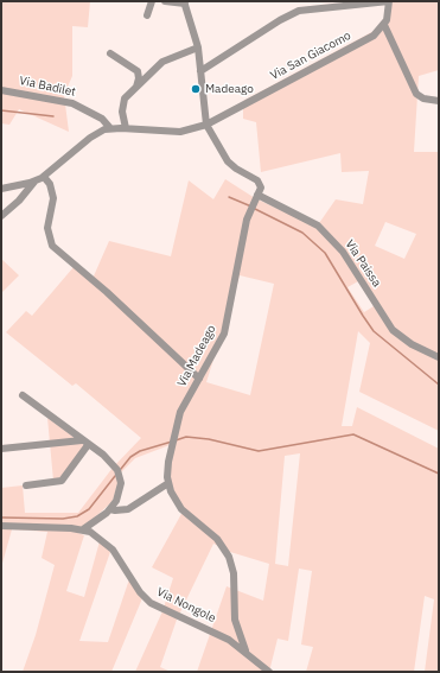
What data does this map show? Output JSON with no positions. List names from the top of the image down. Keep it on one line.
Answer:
{"streets":{"street":["Via San Giacomo","Via Badilet","Via Paissa","Via Madeago","Via Nongole"]},"crossings":[["Via San Giacomo","Via Badilet"],["Via Paissa","Via Madeago"],["Via Madeago","Via Nongole"]],"places":["Madeago"]}
